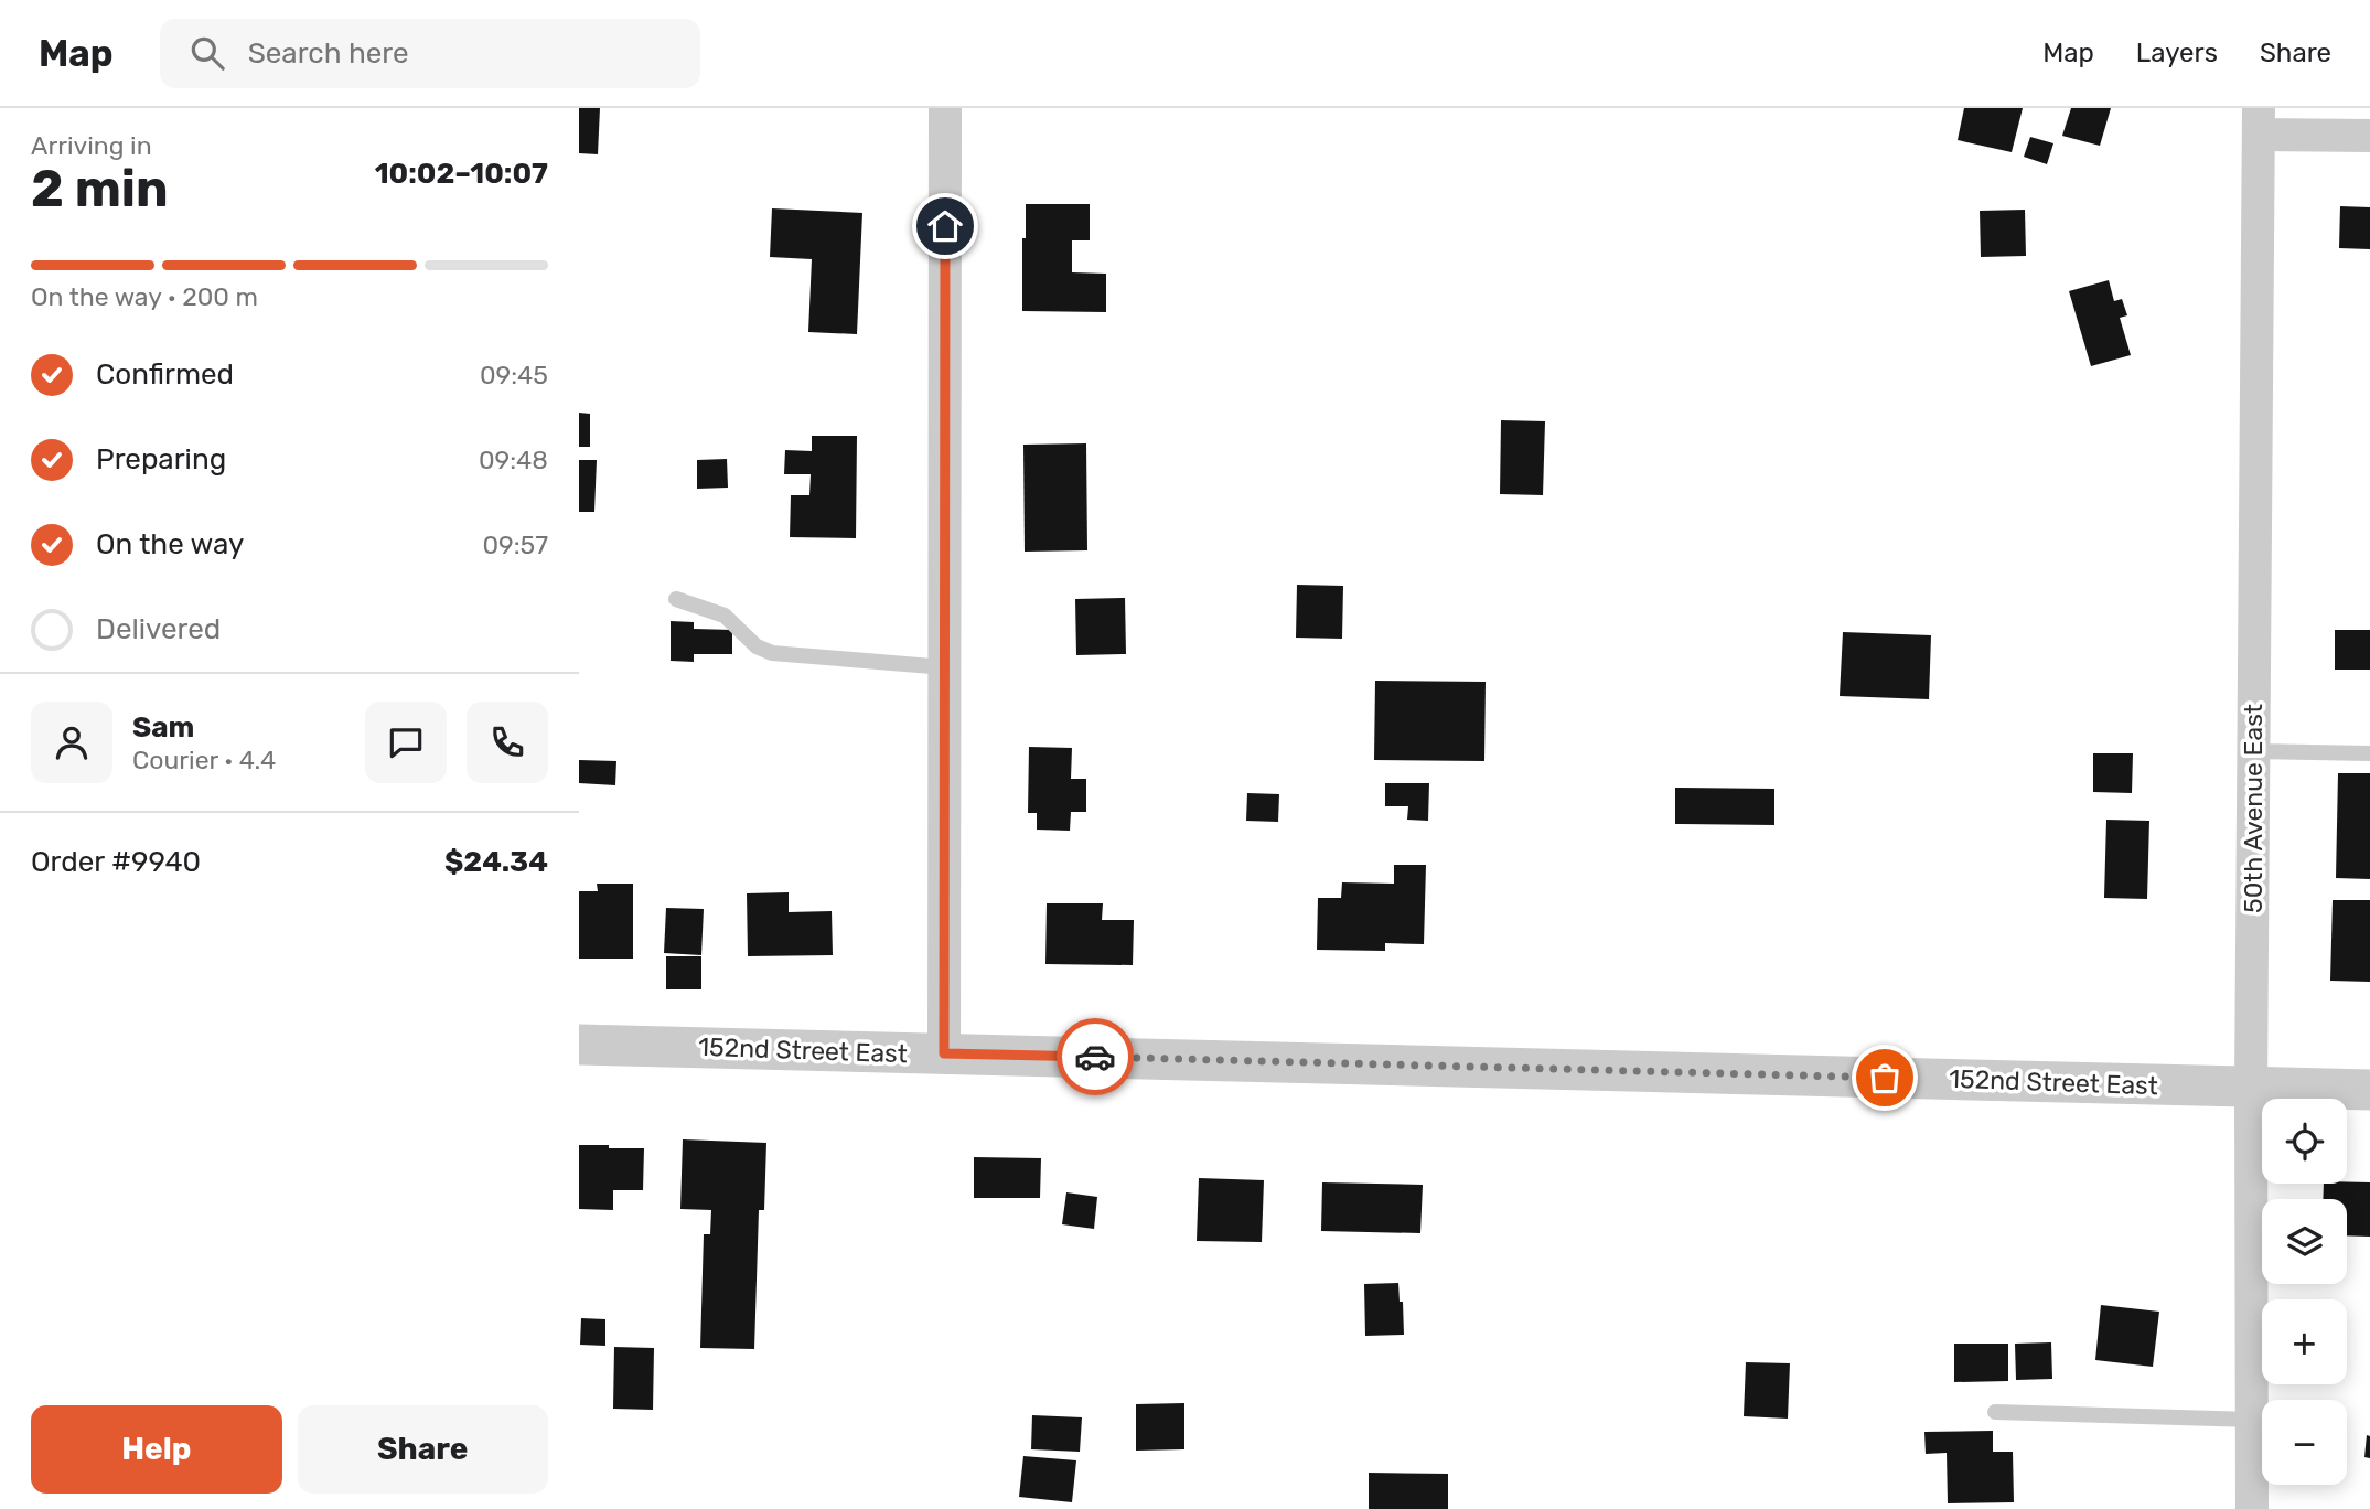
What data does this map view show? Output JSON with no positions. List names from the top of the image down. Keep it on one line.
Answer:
{"streets":{"street":["50th Avenue East","152nd Street East"]},"crossings":[["50th Avenue East","152nd Street East"]],"page":{"header":"Map","search":"Search here","nav":["Map","Layers","Share"],"heading":["2 min","Arriving in","10:02–10:07"],"panel":["Sam","Courier · 4.4","Order #9940","$24.34"],"bar":"On the way · 200 m","list":[["Confirmed","09:45"],["Preparing","09:48"],["On the way","09:57"],"Delivered"],"map_buttons":["+","−"],"buttons":["Help","Share"]}}
